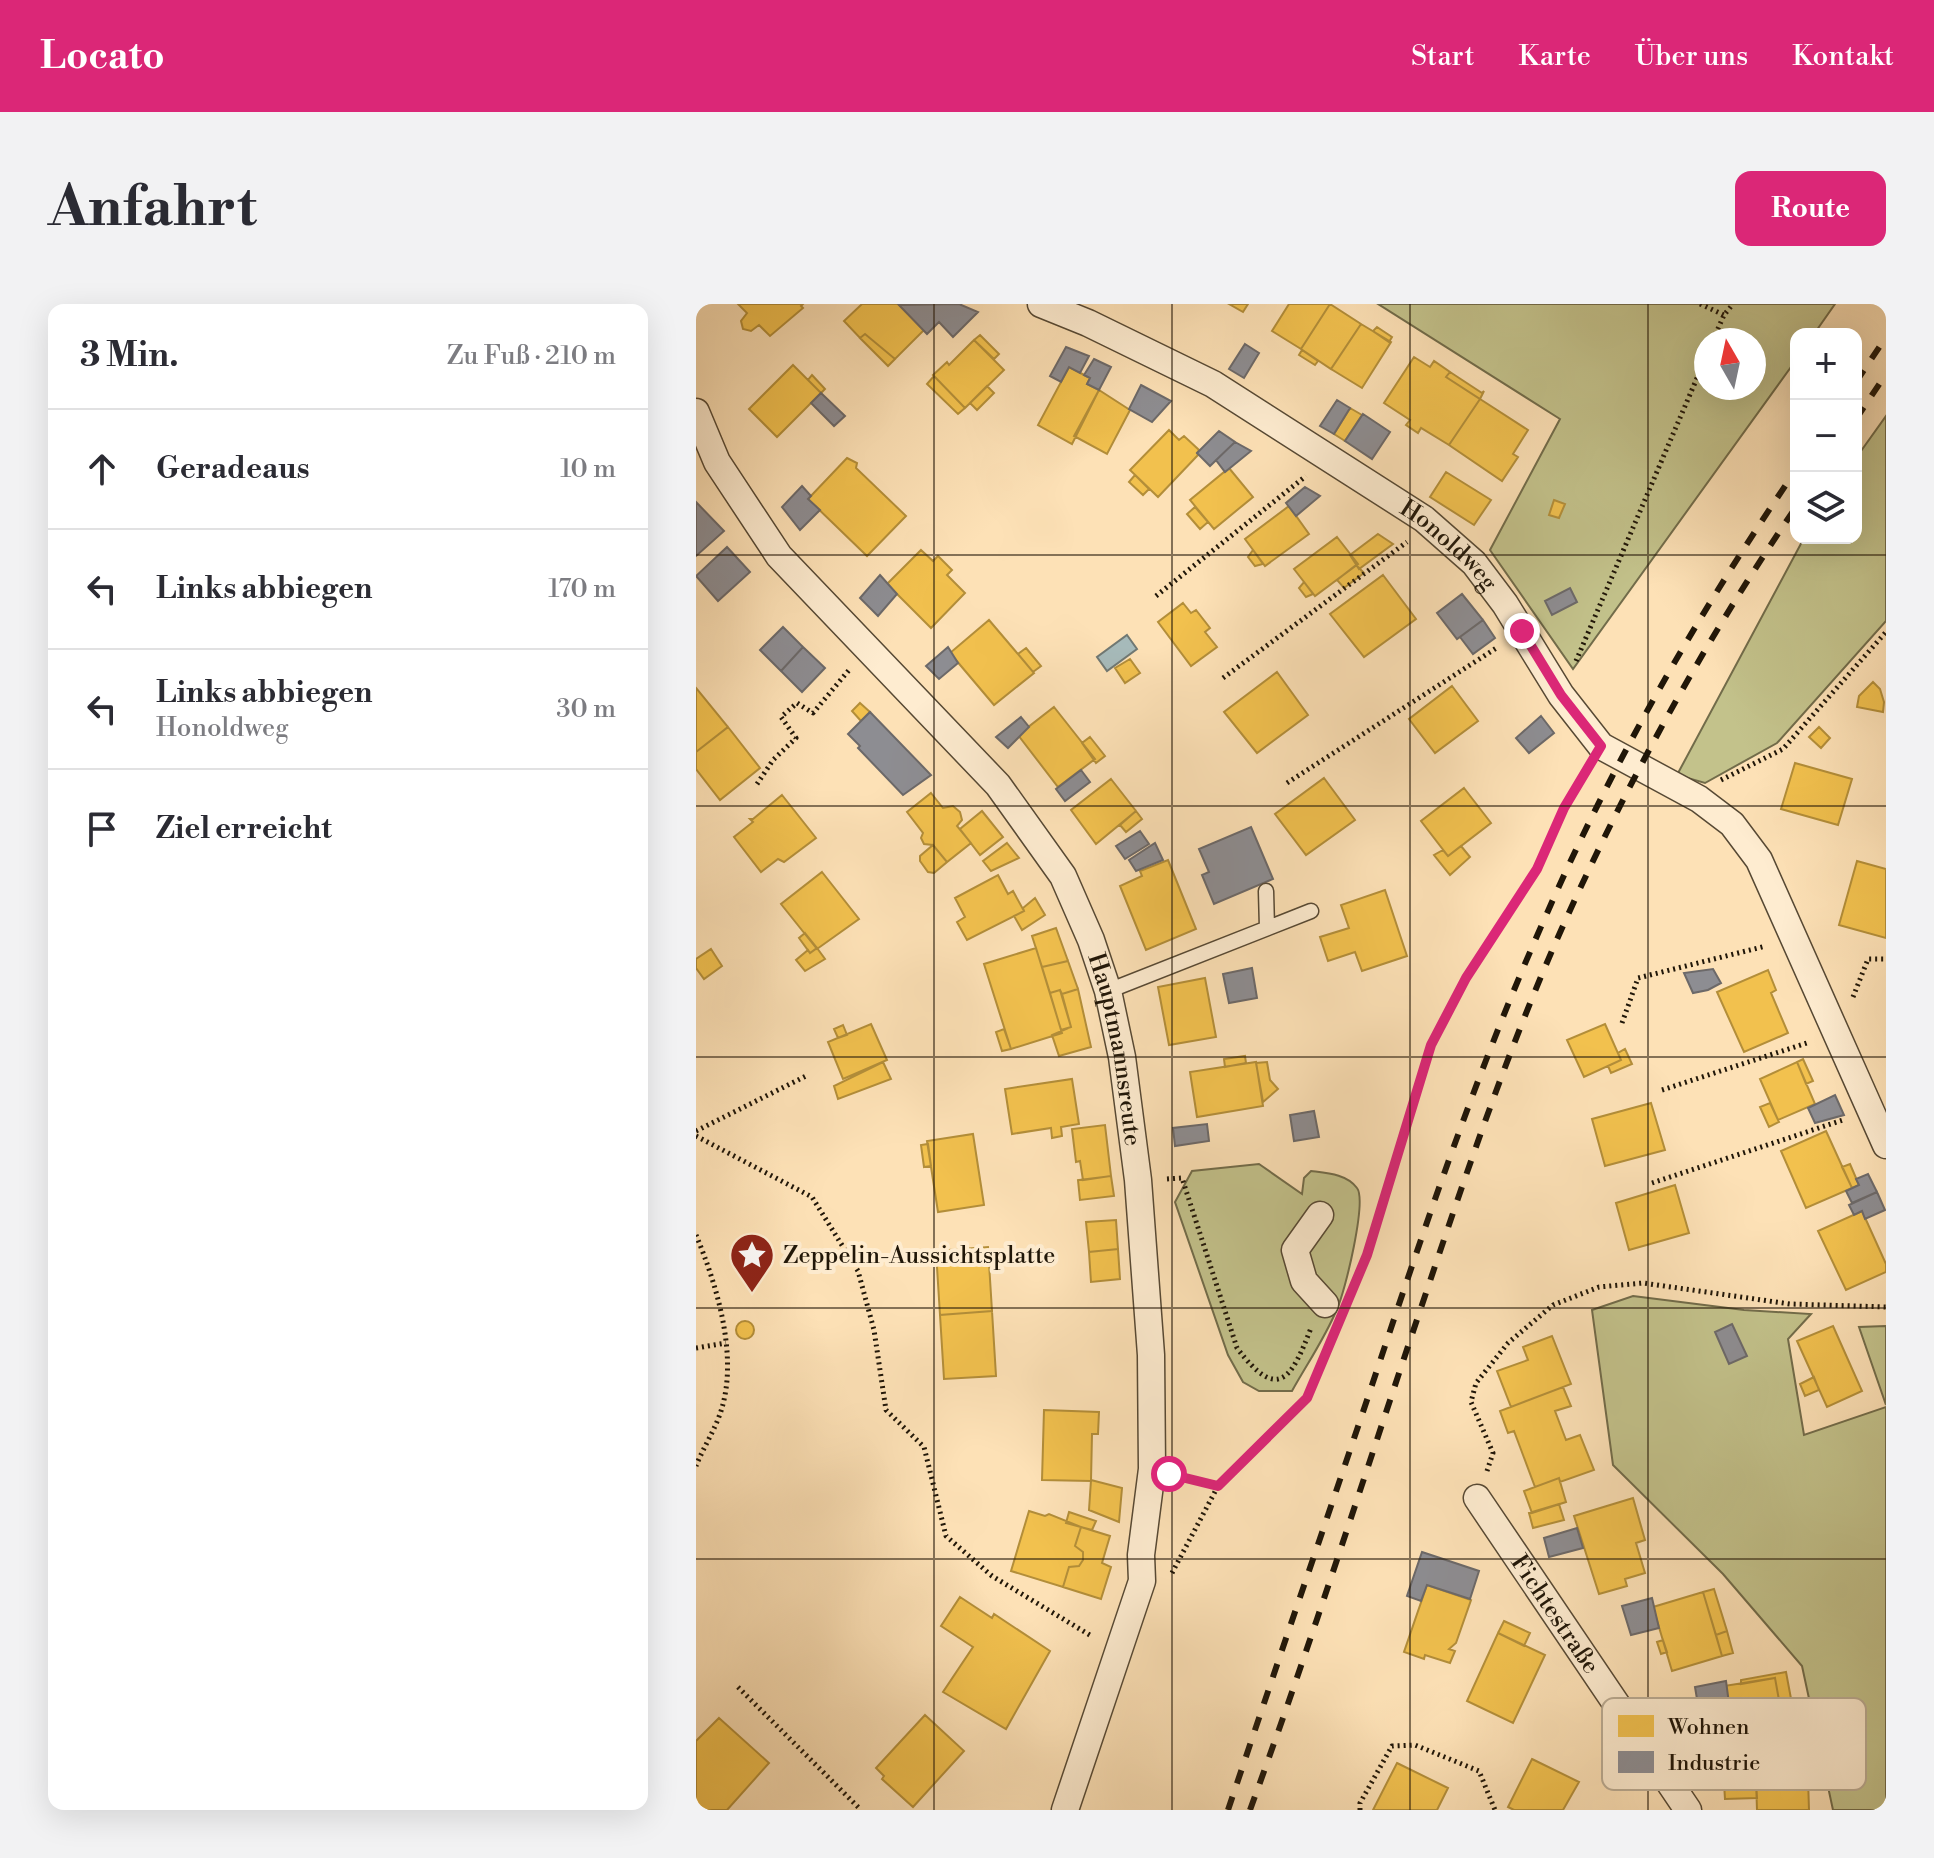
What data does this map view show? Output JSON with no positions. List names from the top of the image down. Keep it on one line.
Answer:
{"streets":{"street":["Honoldweg","Hauptmannsreute","Fichtestraße"]},"places":{"place":["Zeppelin-Aussichtsplatte"]},"legend":["Wohnen","Industrie"],"north":"top","page":{"header":"Locato","nav":["Start","Karte","Über uns","Kontakt"],"buttons":"Route","title":"Anfahrt","heading":["3 Min.","Zu Fuß · 210 m"],"map_buttons":["+","−"],"list":[["Geradeaus","10 m"],["Links abbiegen","170 m"],["Links abbiegen","Honoldweg","30 m"],"Ziel erreicht"]}}
